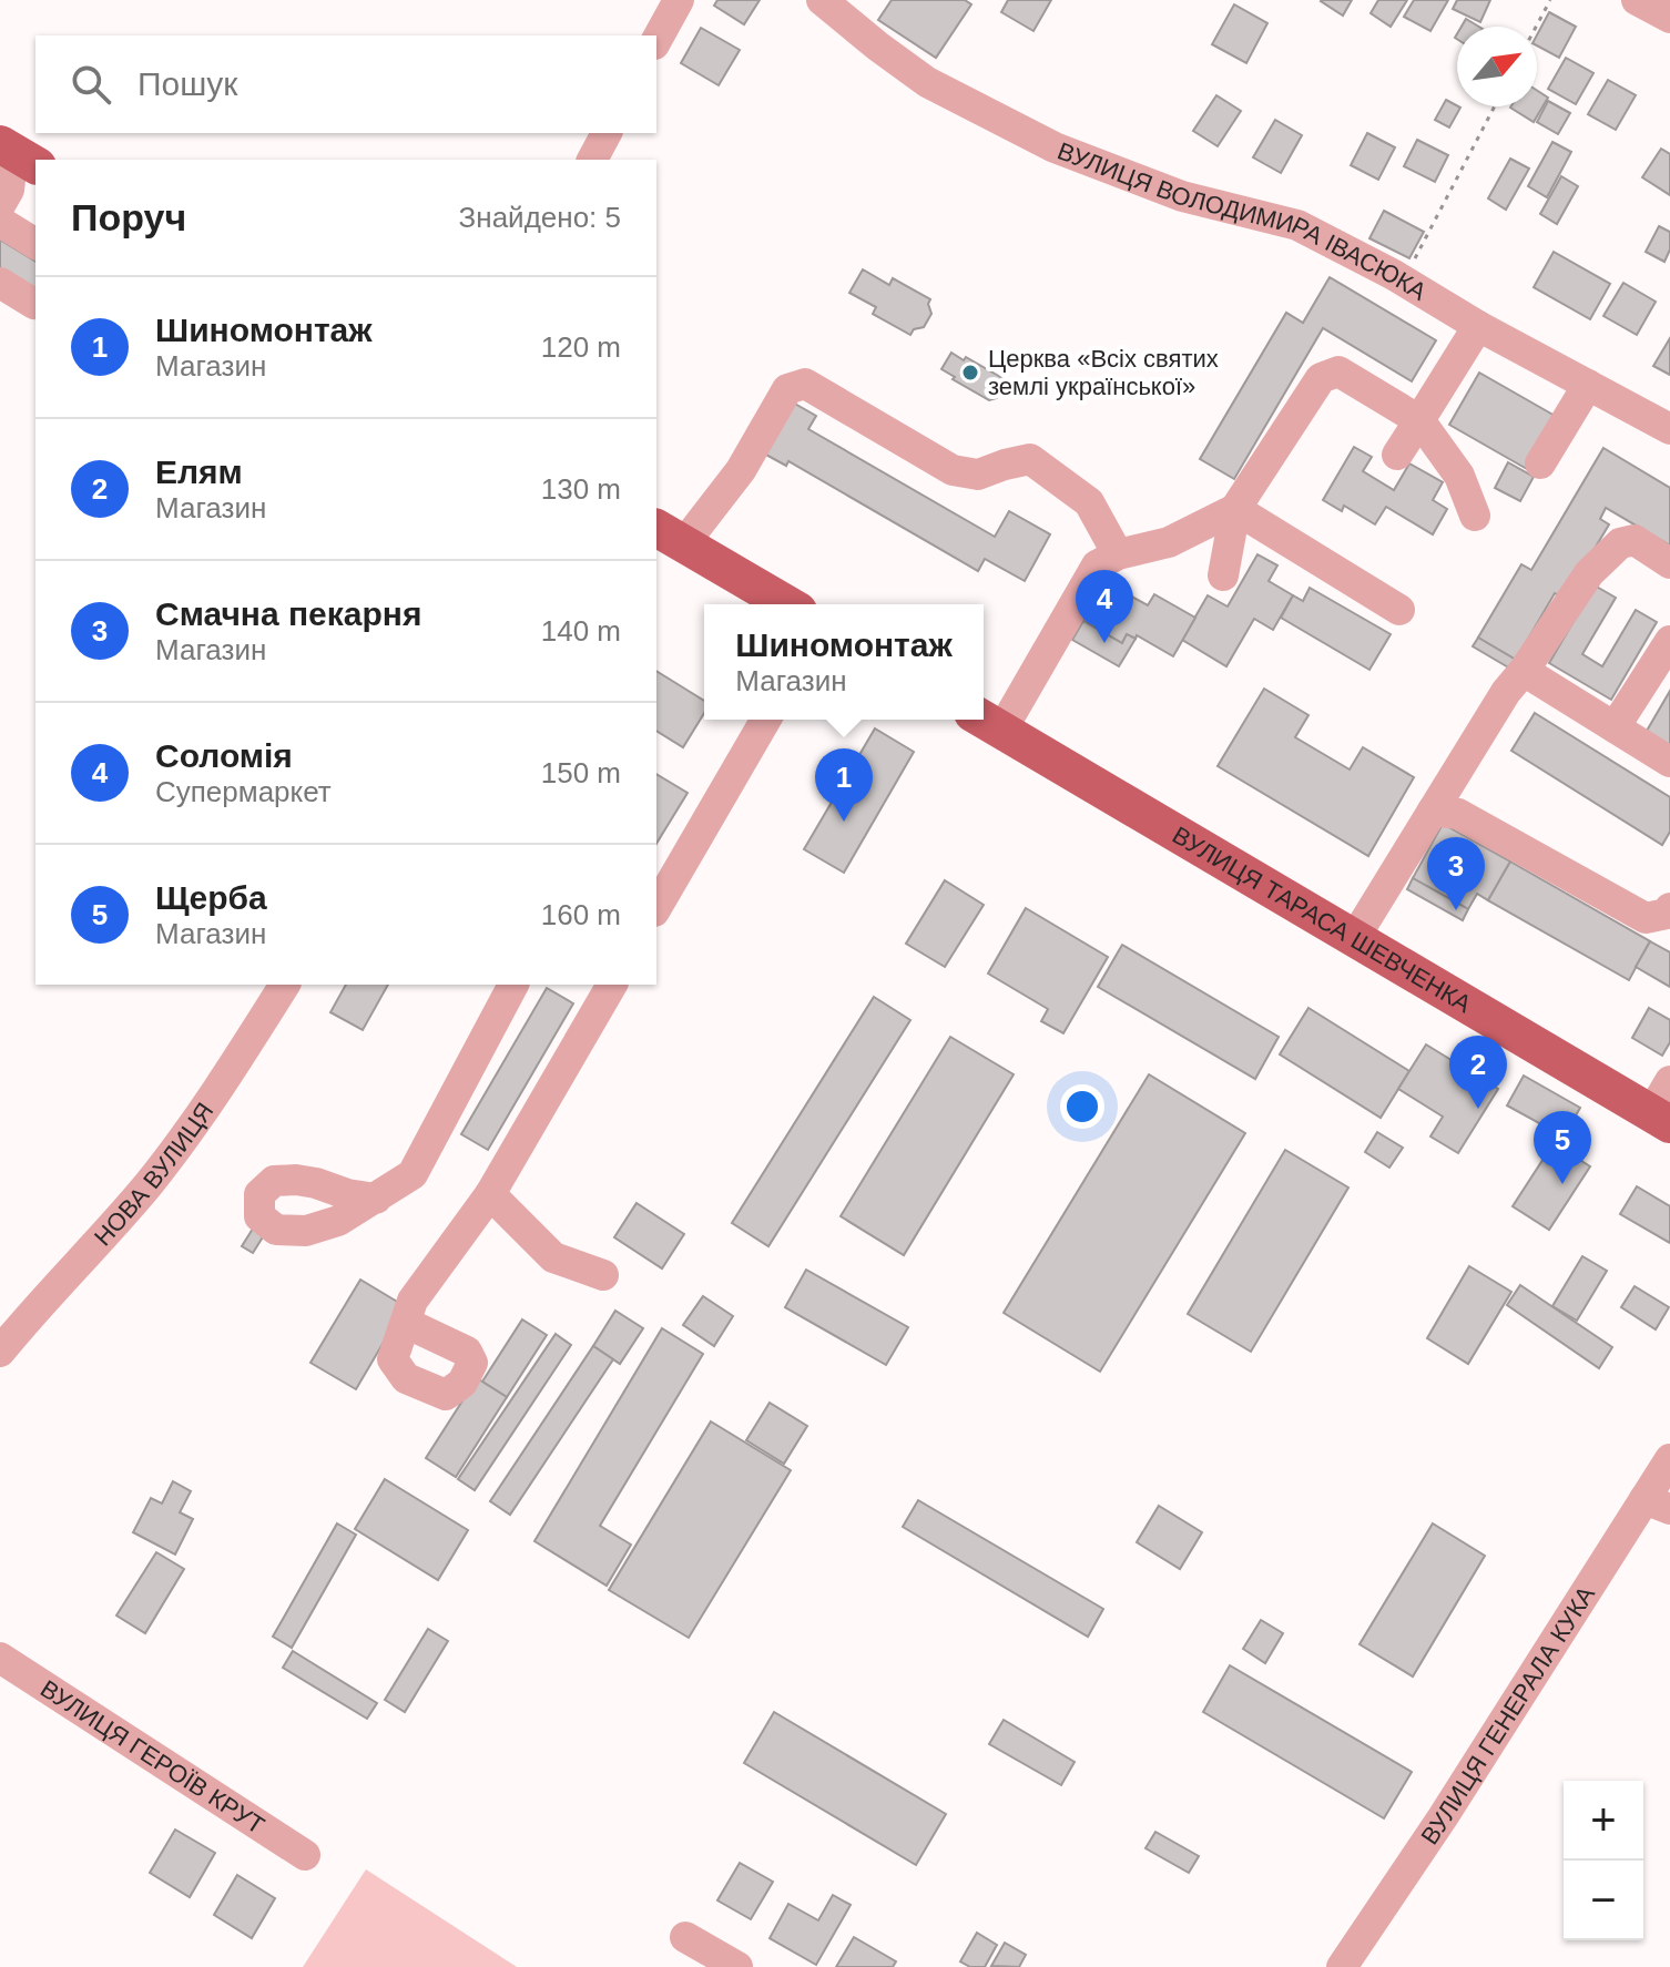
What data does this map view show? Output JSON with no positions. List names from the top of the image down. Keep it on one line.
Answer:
{"streets":{"main road":["ВУЛИЦЯ ТАРАСА ШЕВЧЕНКА"],"street":["ВУЛИЦЯ ВОЛОДИМИРА ІВАСЮКА","НОВА ВУЛИЦЯ","ВУЛИЦЯ ГЕНЕРАЛА КУКА","ВУЛИЦЯ ГЕРОЇВ КРУТ"]},"places":["Церква «Всіх святих землі української»"],"north":"top right","page":{"search":"Пошук","heading":["Поруч","Знайдено: 5"],"list":[{"mark":"1","name":"Шиномонтаж","note":"Магазин","value":"120 m"},{"mark":"2","name":"Елям","note":"Магазин","value":"130 m"},{"mark":"3","name":"Смачна пекарня","note":"Магазин","value":"140 m"},{"mark":"4","name":"Соломiя","note":"Супермаркет","value":"150 m"},{"mark":"5","name":"Щерба","note":"Магазин","value":"160 m"}],"pins":["4","1","3","2","5"],"popup":["Шиномонтаж","Магазин"],"map_buttons":["+","−"]}}
